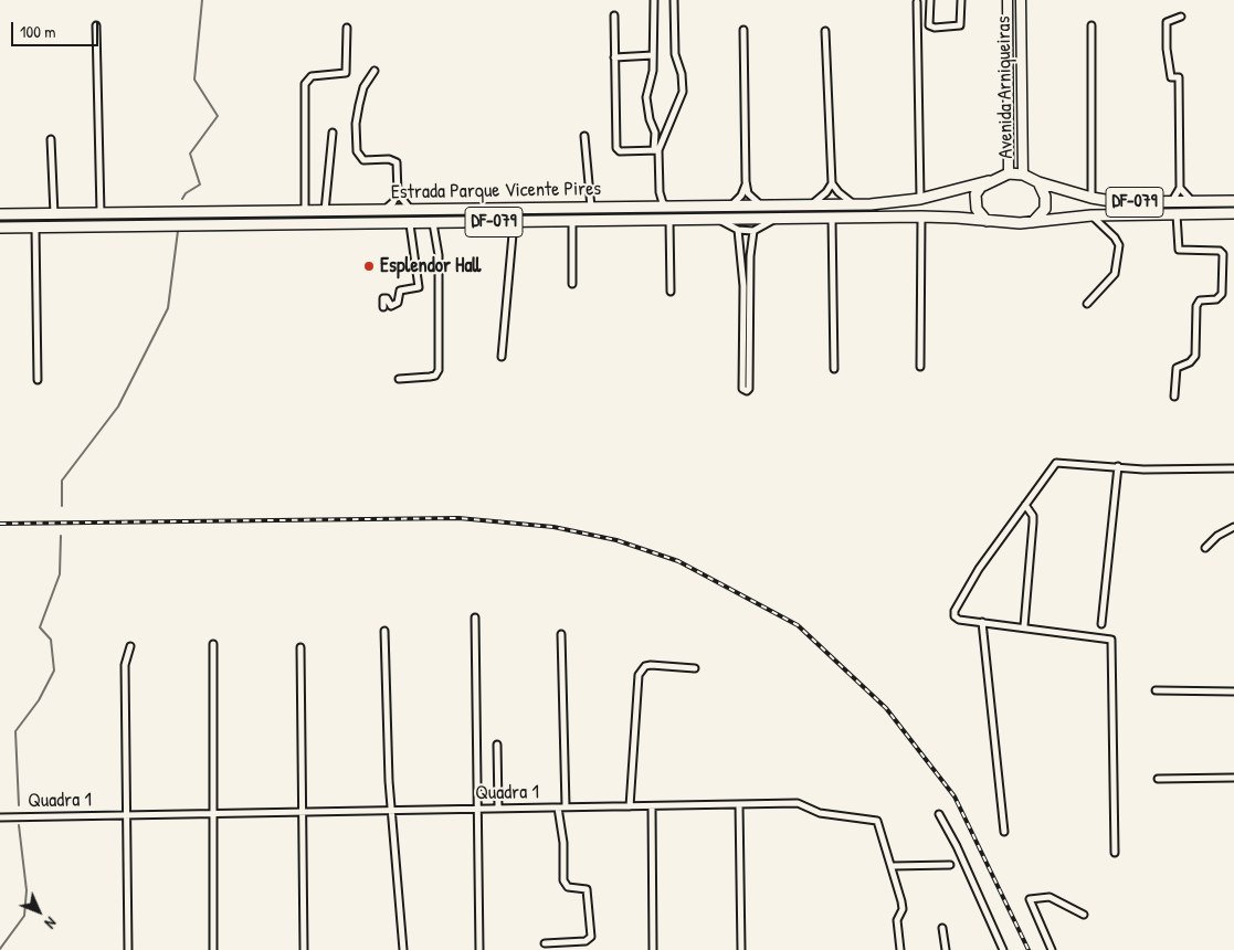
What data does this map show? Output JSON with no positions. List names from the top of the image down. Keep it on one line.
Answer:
{"streets":{"main road":["Estrada Parque Vicente Pires","DF-079"],"street":["Avenida Arniqueiras","Quadra 1"]},"crossings":[["Avenida Arniqueiras","Estrada Parque Vicente Pires"],["Avenida Arniqueiras","DF-079"],["Estrada Parque Vicente Pires","DF-079"]],"places":["Esplendor Hall"],"scale_bar":"100 m","north":"bottom right"}
